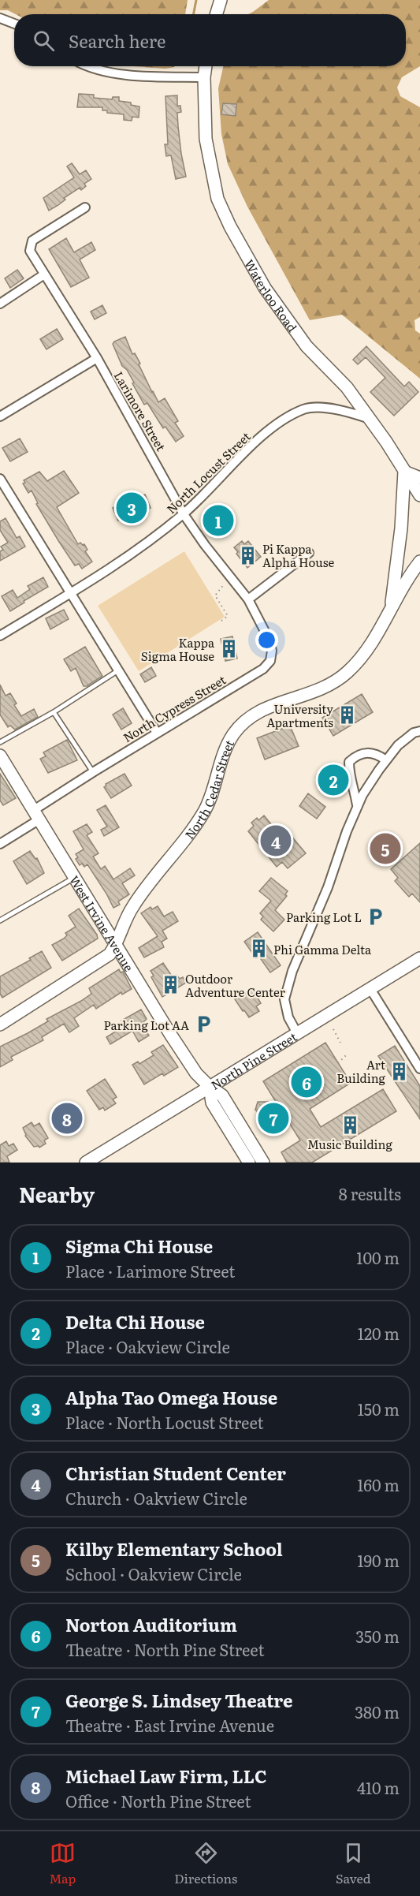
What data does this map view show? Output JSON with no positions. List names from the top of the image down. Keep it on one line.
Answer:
{"streets":{"street":["Waterloo Road","Larimore Street","North Locust Street","North Cypress Street","North Cedar Street","West Irvine Avenue","North Pine Street"]},"crossings":[["Waterloo Road","North Locust Street"],["Larimore Street","North Locust Street"],["Larimore Street","North Cypress Street"],["North Cypress Street","West Irvine Avenue"],["North Cedar Street","West Irvine Avenue"],["West Irvine Avenue","North Pine Street"]],"places":{"building":["Pi Kappa Alpha House","Kappa Sigma House","University Apartments","Phi Gamma Delta","Outdoor Adventure Center","Art Building","Music Building"],"parking":["Parking Lot L","Parking Lot AA"]},"page":{"search":"Search here","pins":["3","1","2","4","5","6","7","8"],"heading":["Nearby","8 results"],"list":[{"mark":"1","name":"Sigma Chi House","note":"Place · Larimore Street","value":"100 m"},{"mark":"2","name":"Delta Chi House","note":"Place · Oakview Circle","value":"120 m"},{"mark":"3","name":"Alpha Tao Omega House","note":"Place · North Locust Street","value":"150 m"},{"mark":"4","name":"Christian Student Center","note":"Church · Oakview Circle","value":"160 m"},{"mark":"5","name":"Kilby Elementary School","note":"School · Oakview Circle","value":"190 m"},{"mark":"6","name":"Norton Auditorium","note":"Theatre · North Pine Street","value":"350 m"},{"mark":"7","name":"George S. Lindsey Theatre","note":"Theatre · East Irvine Avenue","value":"380 m"},{"mark":"8","name":"Michael Law Firm, LLC","note":"Office · North Pine Street","value":"410 m"}],"nav":["Map","Directions","Saved"]}}
